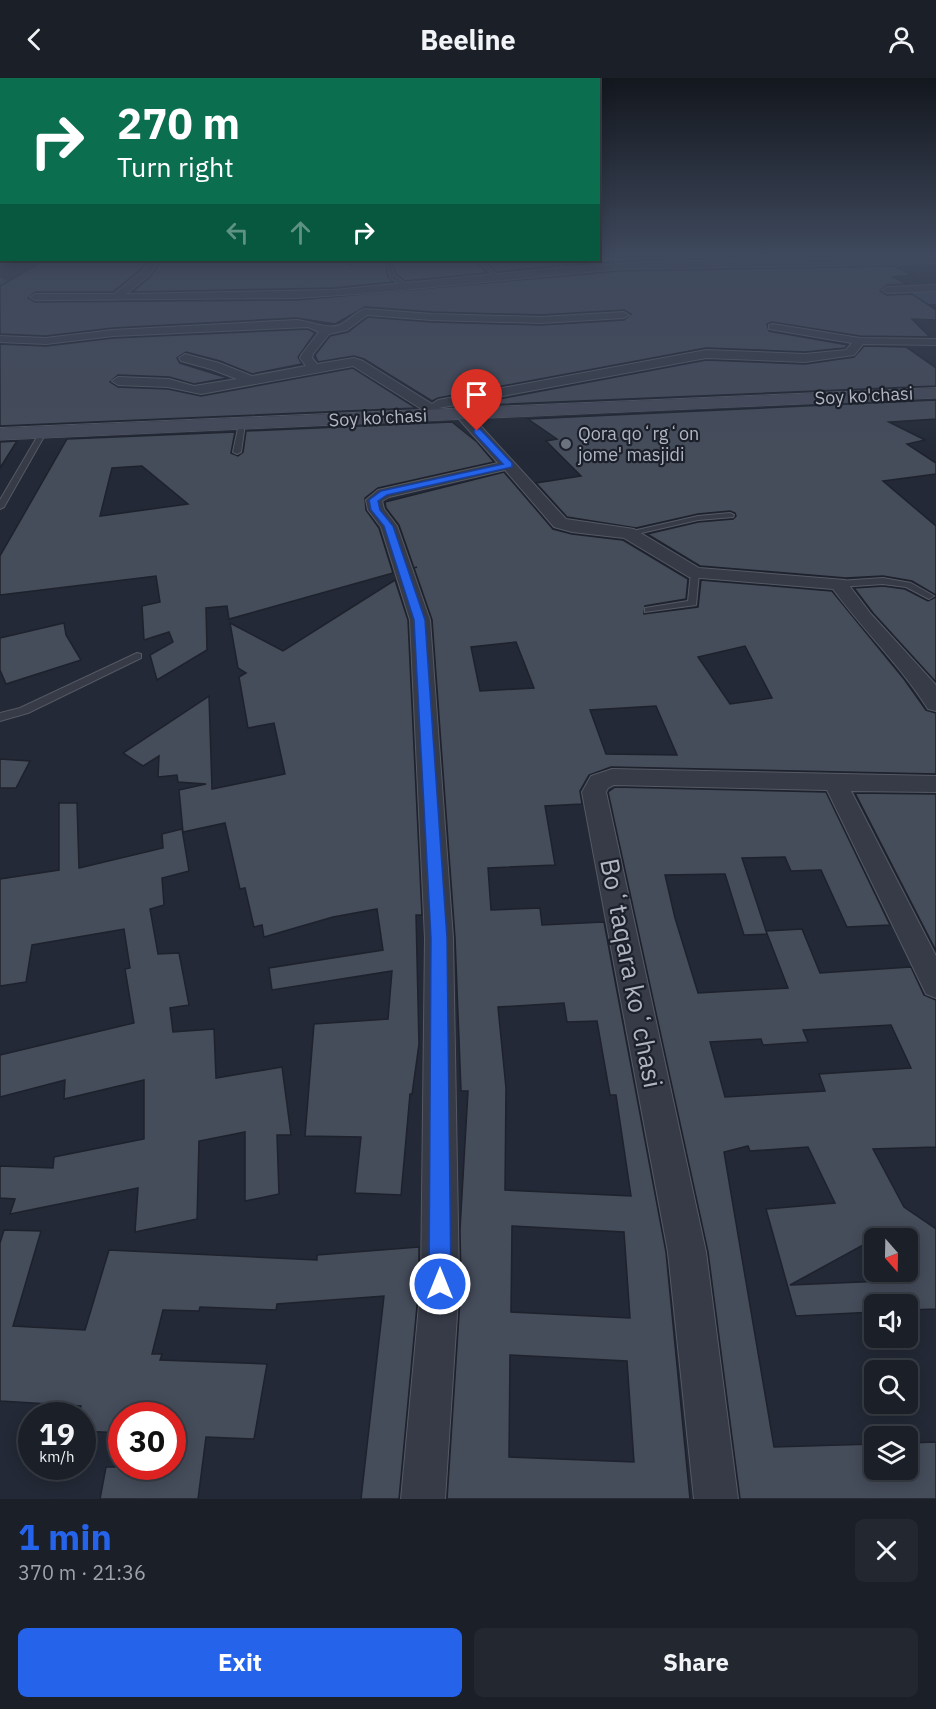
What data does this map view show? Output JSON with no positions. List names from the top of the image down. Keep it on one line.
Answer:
{"streets":{"main road":["Soy ko'chasi"],"street":["Boʻtaqara koʻchasi"]},"places":["Qora qoʻrgʻon jome' masjidi"],"north":"bottom","page":{"header":"Beeline","turn":["270 m","Turn right"],"speed":"19 km/h","limit":"30","heading":["1 min","370 m · 21:36"],"buttons":["Exit","Share"]}}
